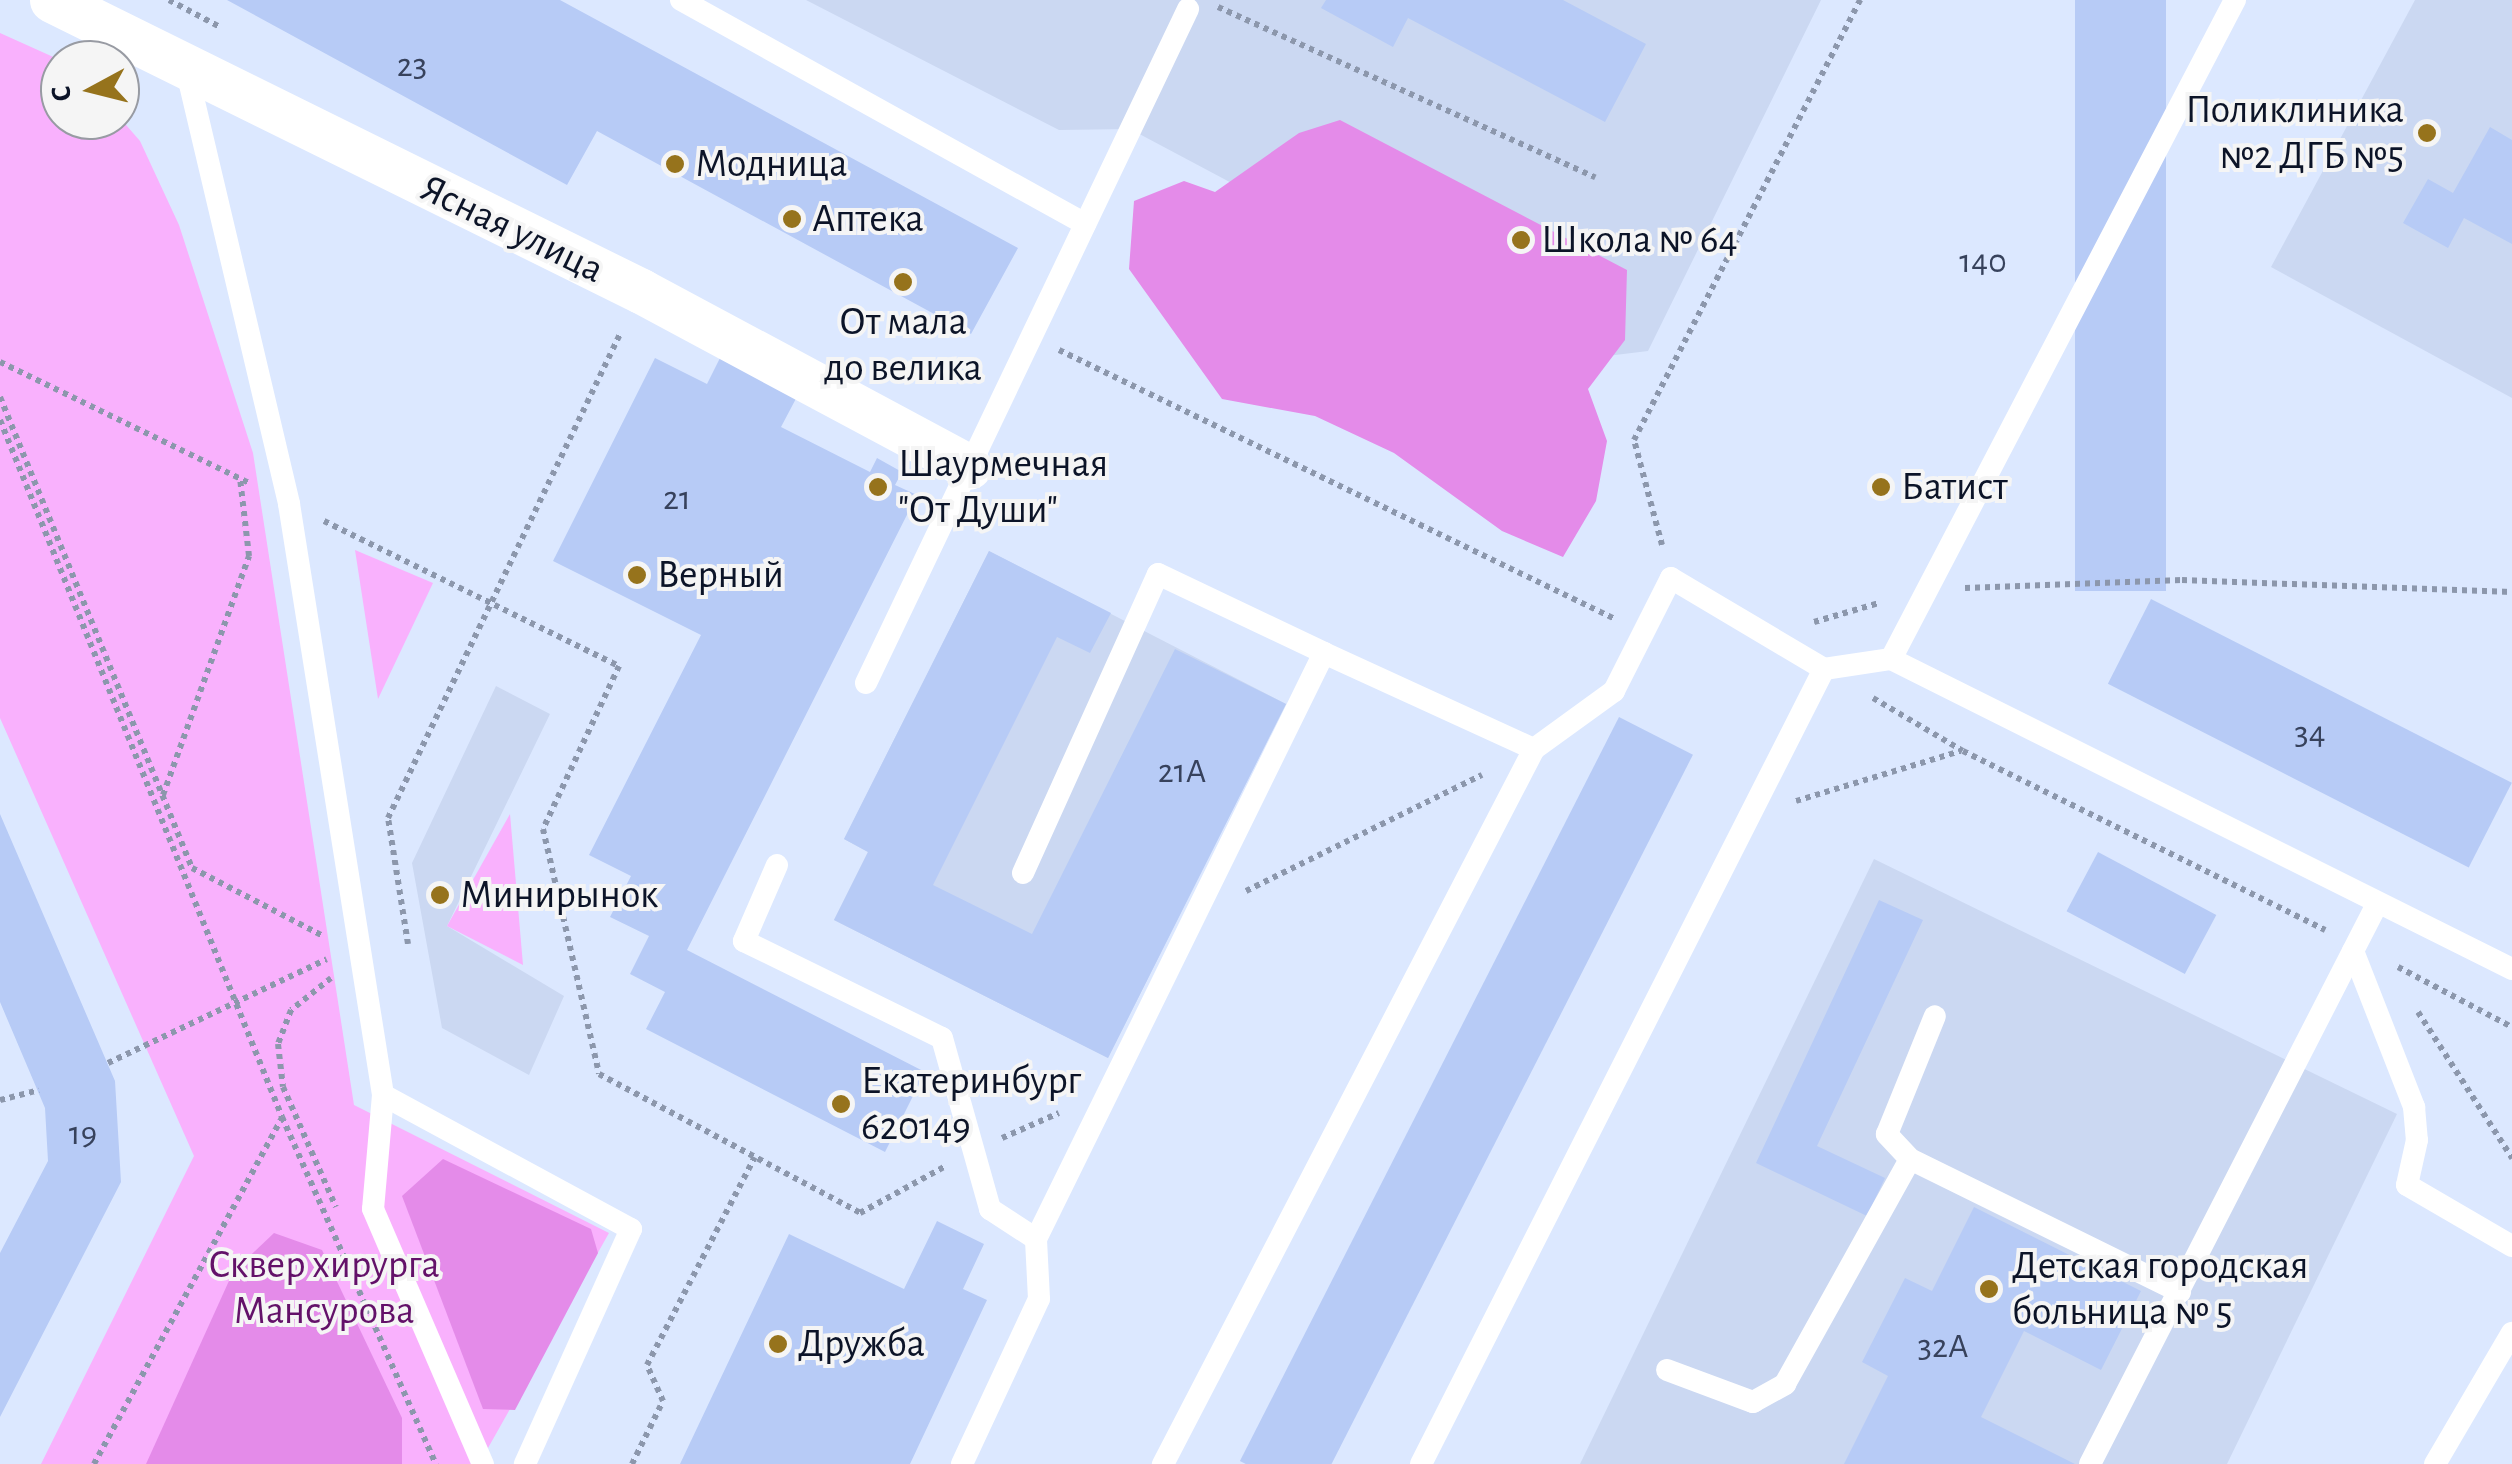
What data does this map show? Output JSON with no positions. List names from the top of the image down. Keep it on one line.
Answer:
{"streets":{"street":["Ясная улица"]},"parks":["Сквер хирурга Мансурова"],"places":["Поликлиника №2 ДГБ №5","Модница","Аптека","Школа № 64","От мала до велика","Шаурмечная \"От Души\"","Батист","Верный","Минирынок","Екатеринбург 620149","Детская городская больница № 5","Дружба"],"house_numbers":["23","140","21","34","21А","19","32А"],"north":"left"}
